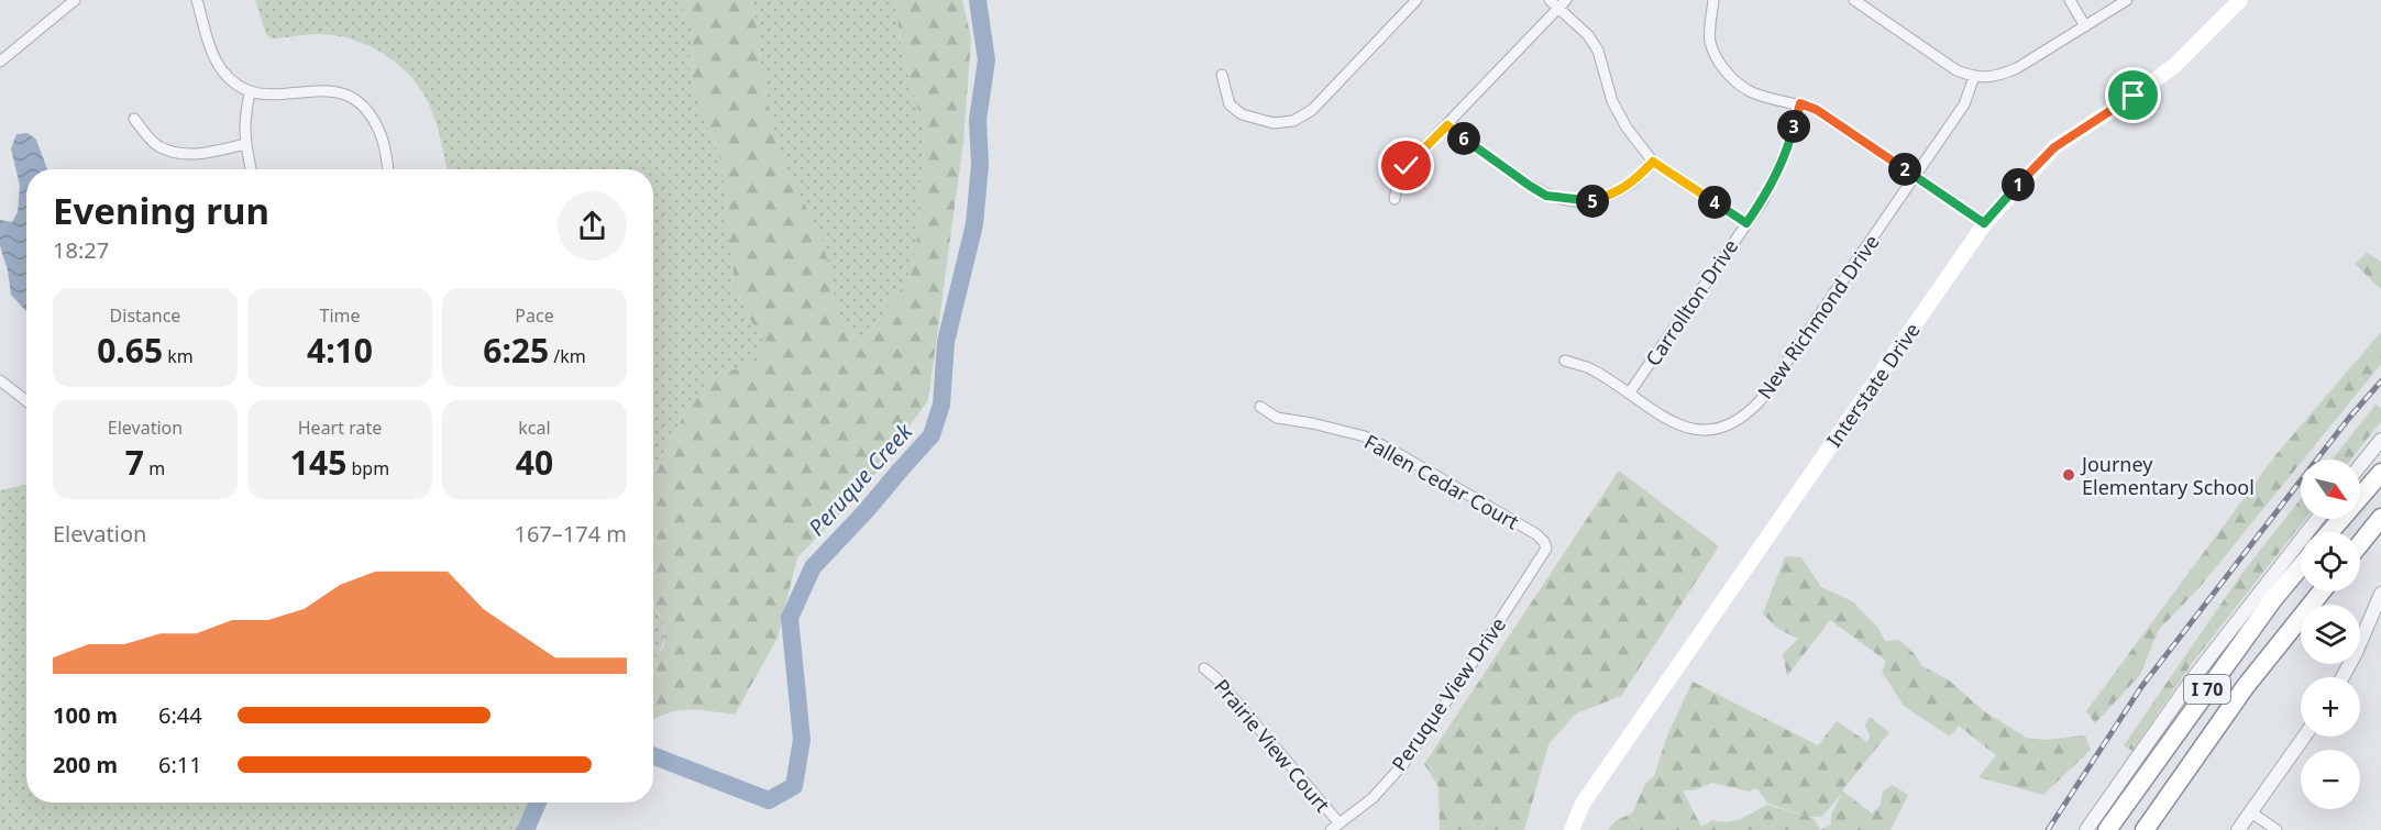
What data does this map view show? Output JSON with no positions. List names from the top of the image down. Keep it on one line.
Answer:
{"streets":{"highway":["I 70"],"main road":["Interstate Drive"],"street":["Carrollton Drive","New Richmond Drive","Fallen Cedar Court","Peruque View Drive","Prairie View Court"]},"crossings":[["Carrollton Drive","New Richmond Drive"],["Fallen Cedar Court","Peruque View Drive"],["Peruque View Drive","Prairie View Court"]],"water":["Peruque Creek"],"places":["Journey Elementary School"],"north":"bottom right","page":{"pins":["3","6","2","1","5","4"],"heading":["Evening run","18:27"],"stats":[["Distance","0.65 km"],["Time","4:10"],["Pace","6:25 /km"],["Elevation","7 m"],["Heart rate","145 bpm"],["kcal","40"]],"map_buttons":["+","−"],"chart":["Elevation","167–174 m"],"list":[{"name":"100 m","note":"6:44"},{"name":"200 m","note":"6:11"}]}}
